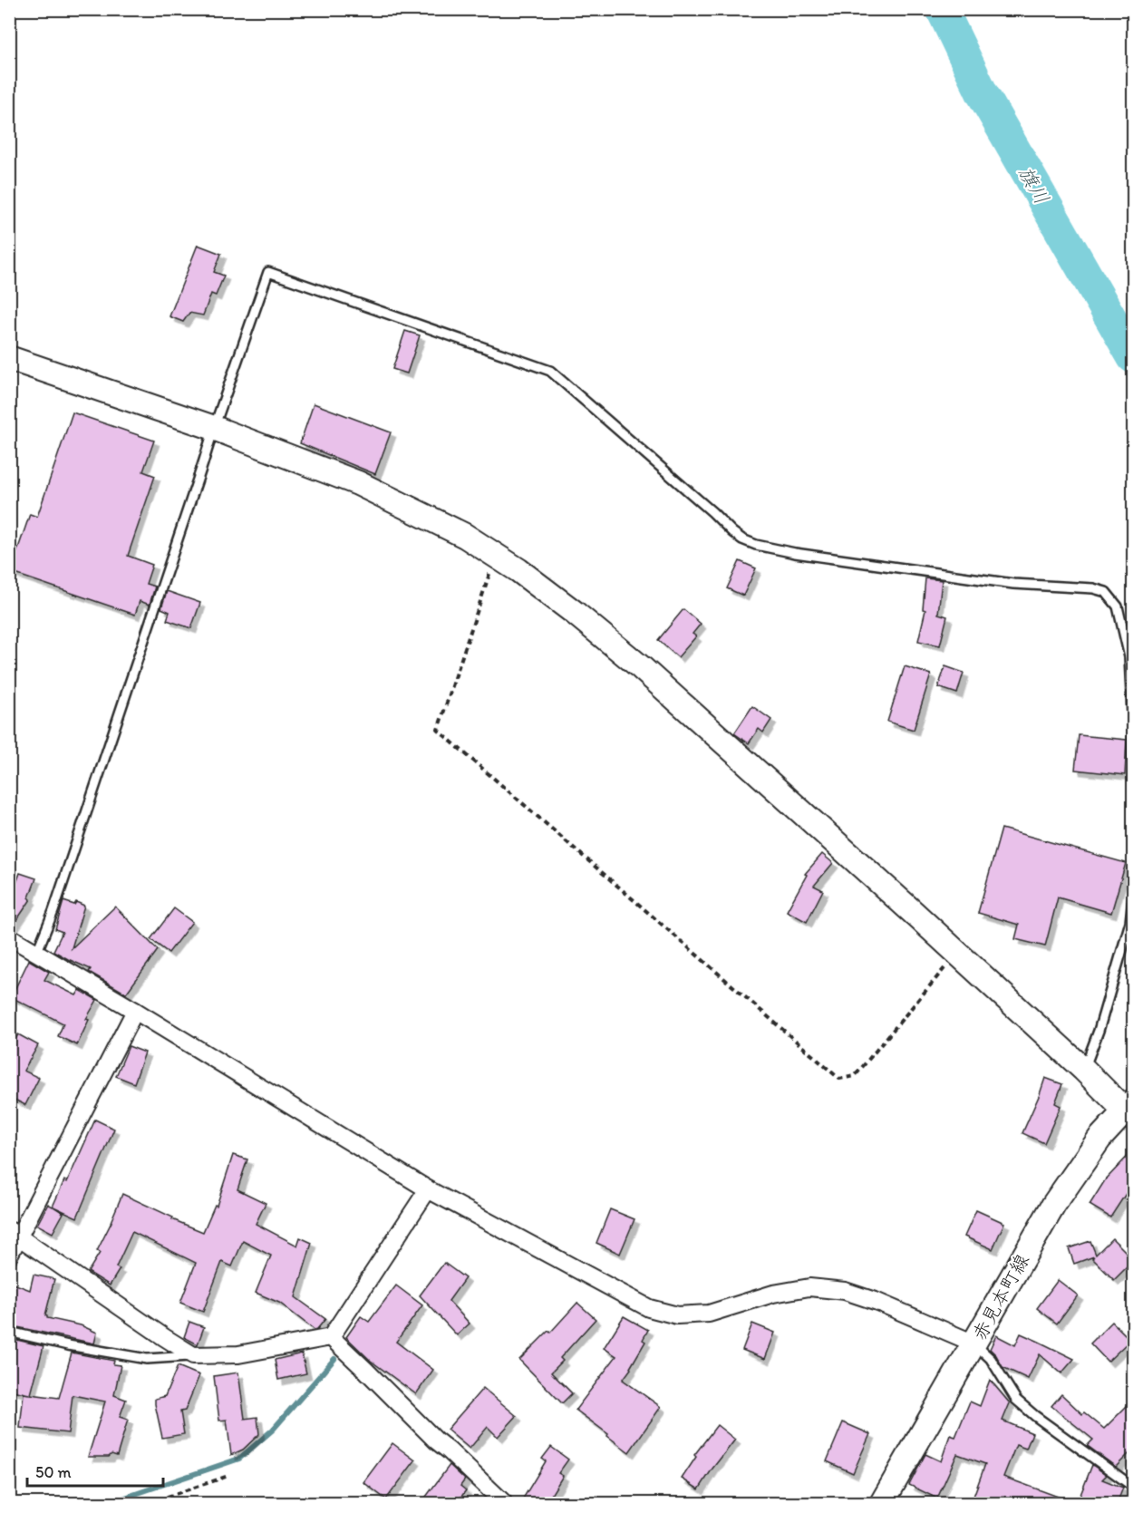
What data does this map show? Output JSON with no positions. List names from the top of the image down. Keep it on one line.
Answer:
{"streets":{"street":["赤見本町線"]},"water":["旗川"],"scale_bar":"50 m"}
